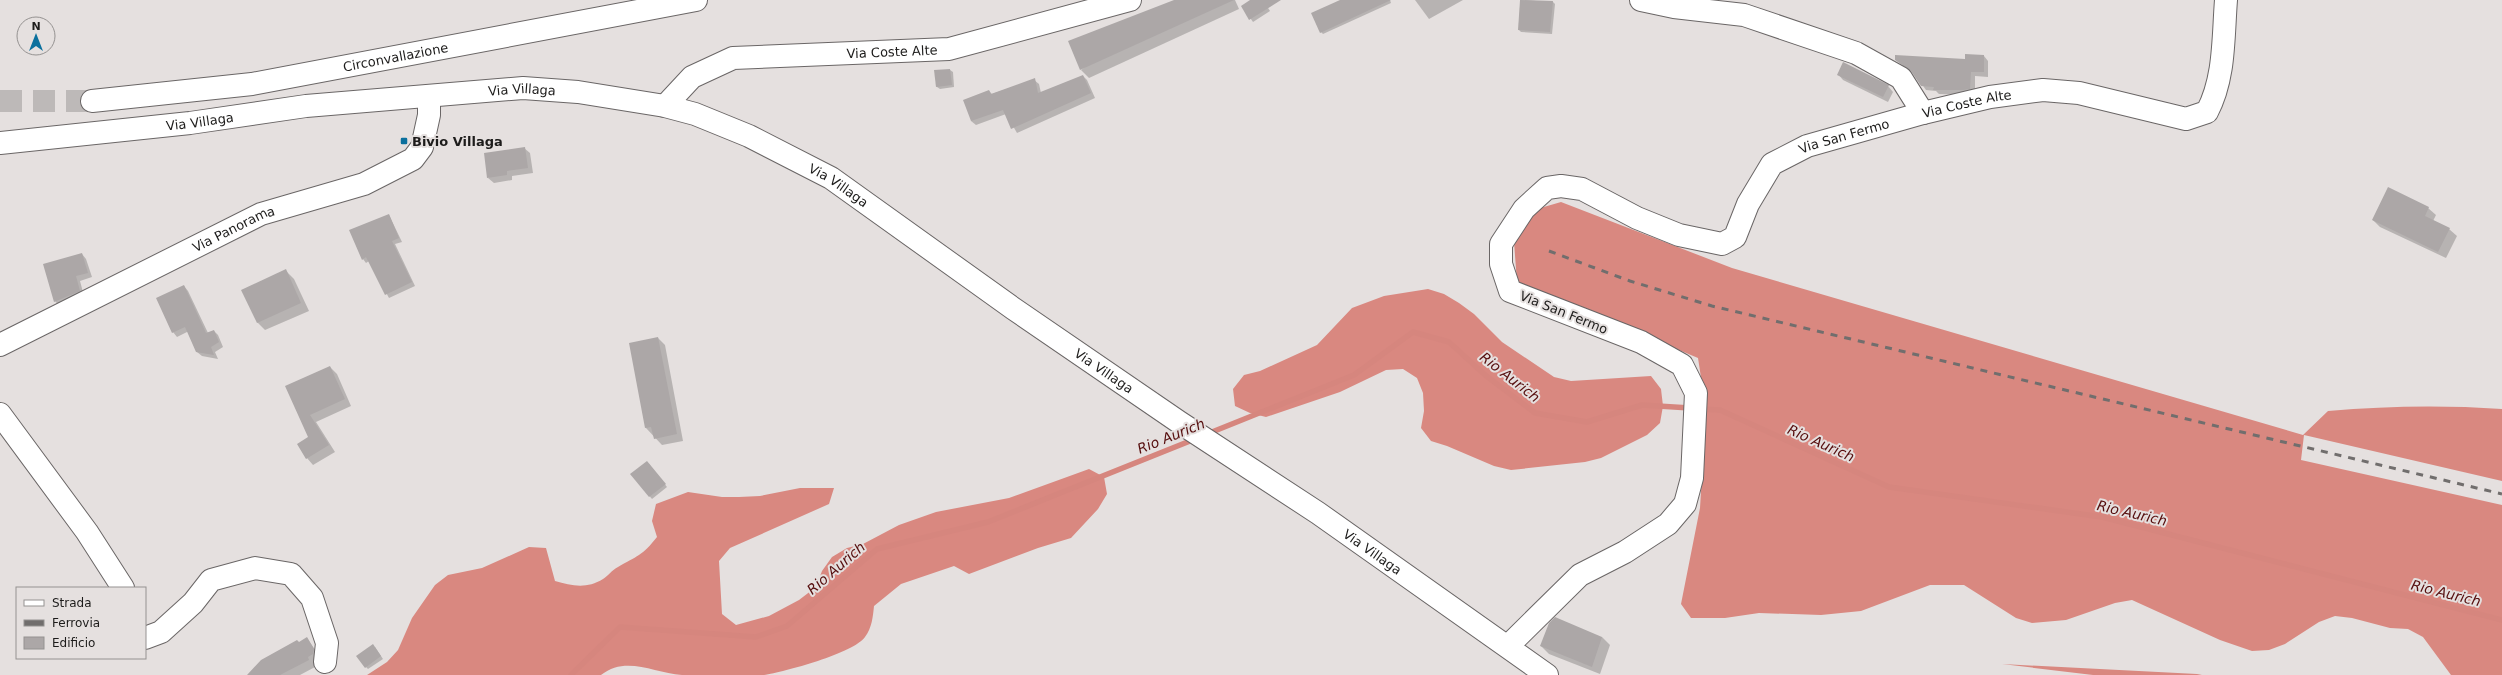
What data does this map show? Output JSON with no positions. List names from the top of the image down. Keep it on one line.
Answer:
{"streets":{"main road":["Via Coste Alte","Circonvallazione","Via Villaga","Via San Fermo","Via Panorama"]},"crossings":[["Via Coste Alte","Via Villaga"],["Via Coste Alte","Via San Fermo"],["Via Villaga","Via San Fermo"],["Via Villaga","Via Panorama"]],"water":["Rio Aurich"],"places":{"transit":["Bivio Villaga"]},"legend":["Strada","Ferrovia","Edificio"],"north":"top"}
